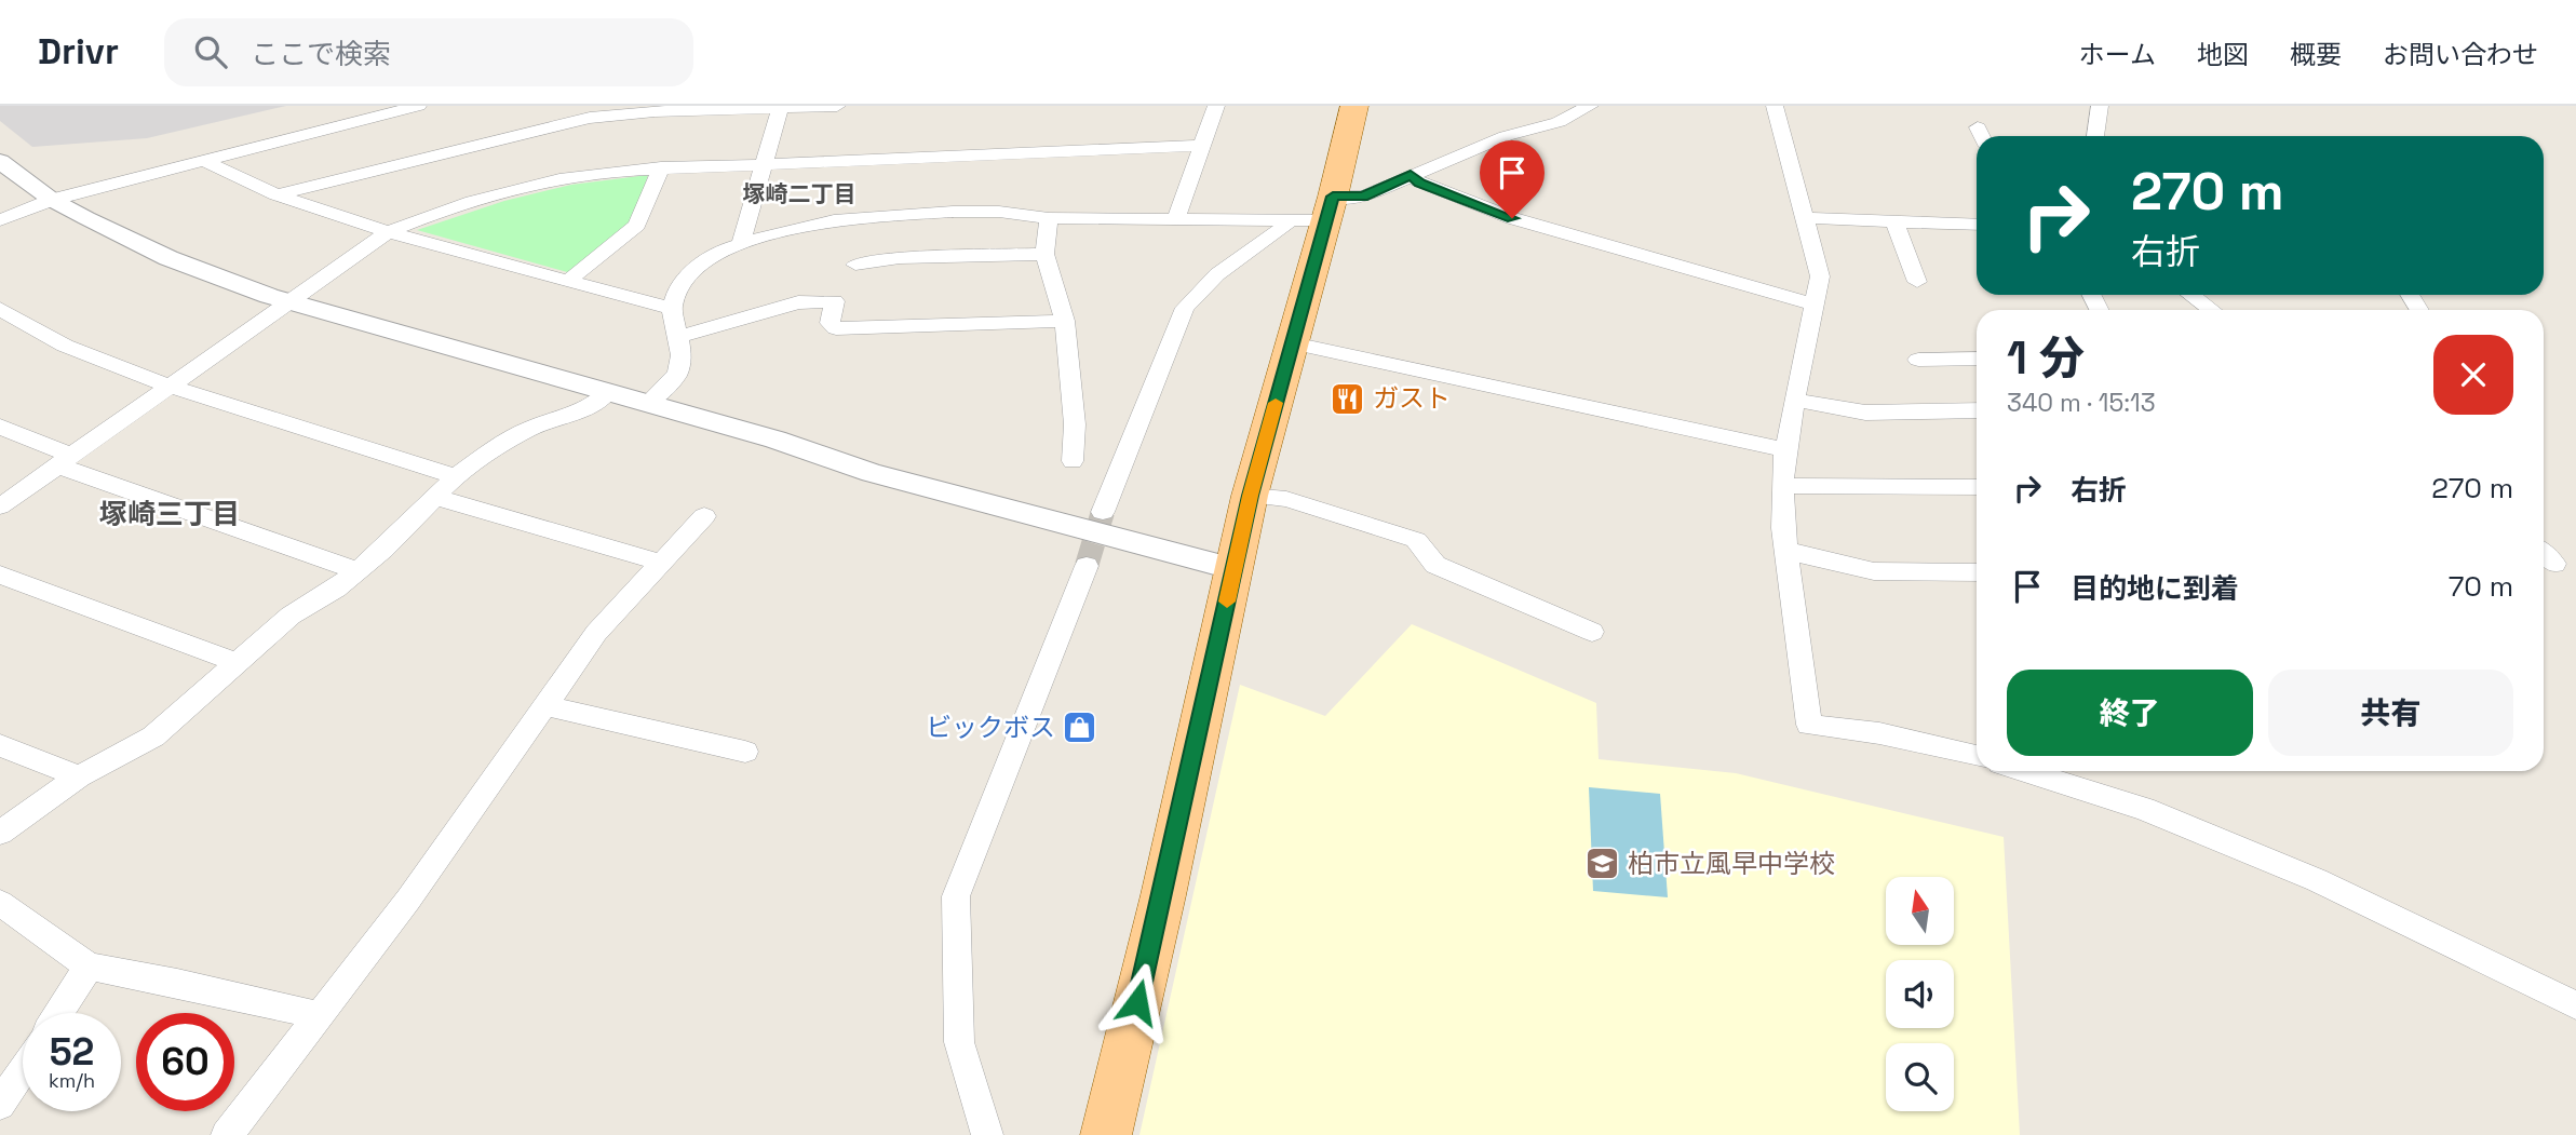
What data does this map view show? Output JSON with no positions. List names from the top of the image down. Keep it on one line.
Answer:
{"districts":["塚崎二丁目","塚崎三丁目"],"places":{"restaurant":["ガスト"],"shop":["ビックボス"],"school or university":["柏市立風早中学校"]},"north":"top","page":{"header":"Drivr","search":"ここで検索","nav":["ホーム","地図","概要","お問い合わせ"],"turn":["270 m","右折"],"heading":["1 分","340 m · 15:13"],"list":[{"name":"右折","value":"270 m"},{"name":"目的地に到着","value":"70 m"}],"buttons":["終了","共有"],"speed":"52 km/h","limit":"60"}}
